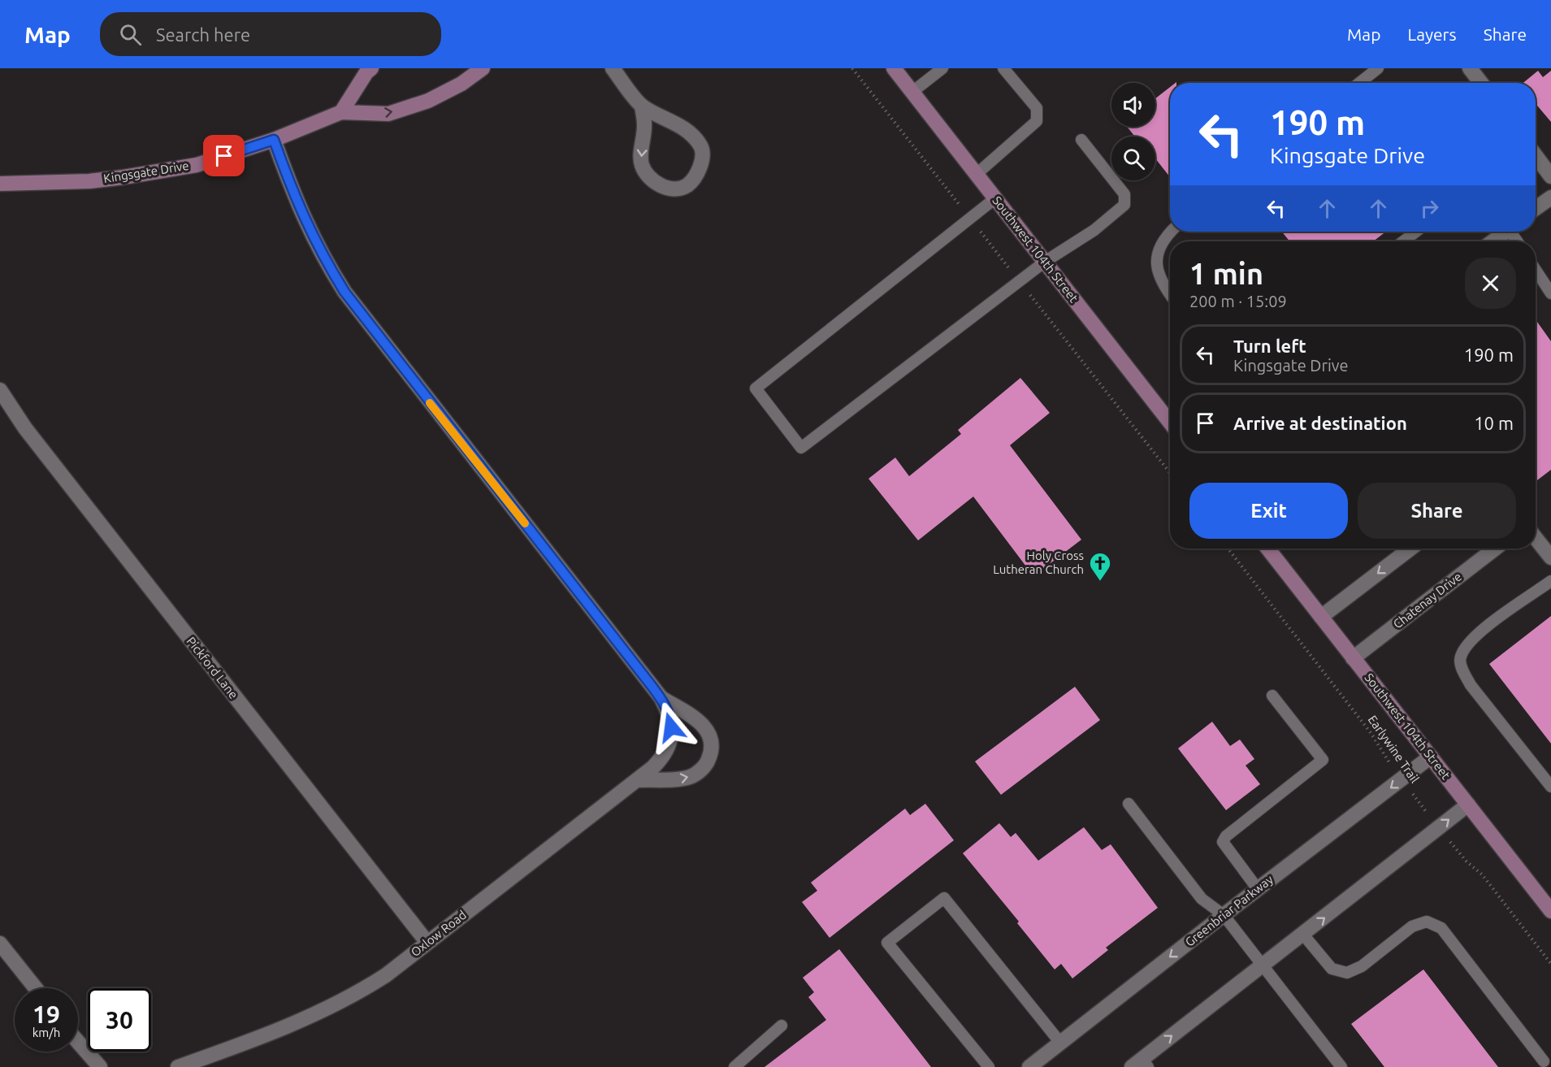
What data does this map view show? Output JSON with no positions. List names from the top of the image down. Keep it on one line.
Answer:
{"streets":{"main road":["Kingsgate Drive","Southwest 104th Street"],"street":["Chatenay Drive","Pickford Lane","Greenbriar Parkway","Oxlow Road"],"path":["Earlywine Trail"]},"crossings":[["Southwest 104th Street","Chatenay Drive"],["Southwest 104th Street","Greenbriar Parkway"],["Pickford Lane","Oxlow Road"],["Earlywine Trail","Greenbriar Parkway"]],"places":{"church":["Holy Cross Lutheran Church"]},"page":{"header":"Map","search":"Search here","nav":["Map","Layers","Share"],"turn":["190 m","Kingsgate Drive"],"heading":["1 min","200 m · 15:09"],"list":[{"name":"Turn left","note":"Kingsgate Drive","value":"190 m"},{"name":"Arrive at destination","value":"10 m"}],"buttons":["Exit","Share"],"speed":"19 km/h","limit":"30"}}
